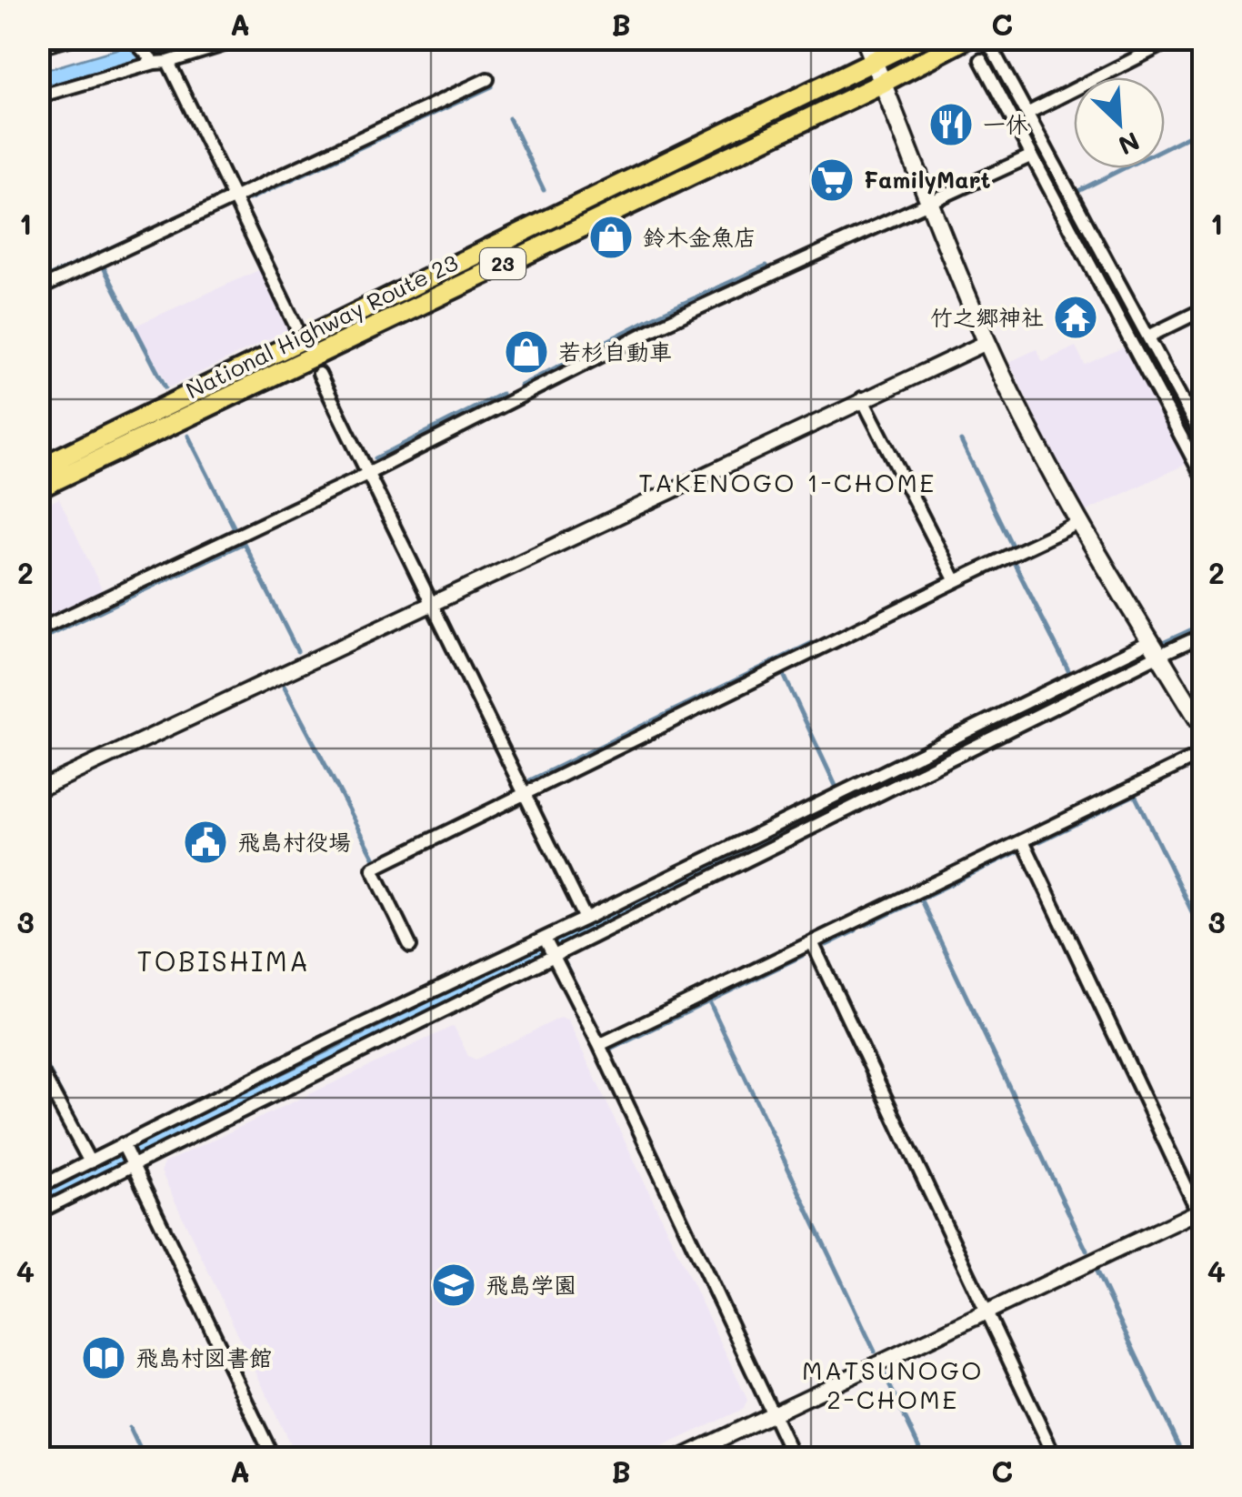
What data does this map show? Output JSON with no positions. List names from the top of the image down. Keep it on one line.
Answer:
{"streets":{"highway":["23","National Highway Route 23"]},"districts":["TAKENOGO 1-CHOME","TOBISHIMA","MATSUNOGO 2-CHOME"],"places":{"restaurant":["一休"],"supermarket":["FamilyMart"],"shop":["鈴木金魚店","若杉自動車"],"temple":["竹之郷神社"],"public building":["飛島村役場"],"school or university":["飛島学園"],"library":["飛島村図書館"]},"north":"bottom right","grid":{"columns":["A","B","C"],"rows":["1","2","3","4"]}}
